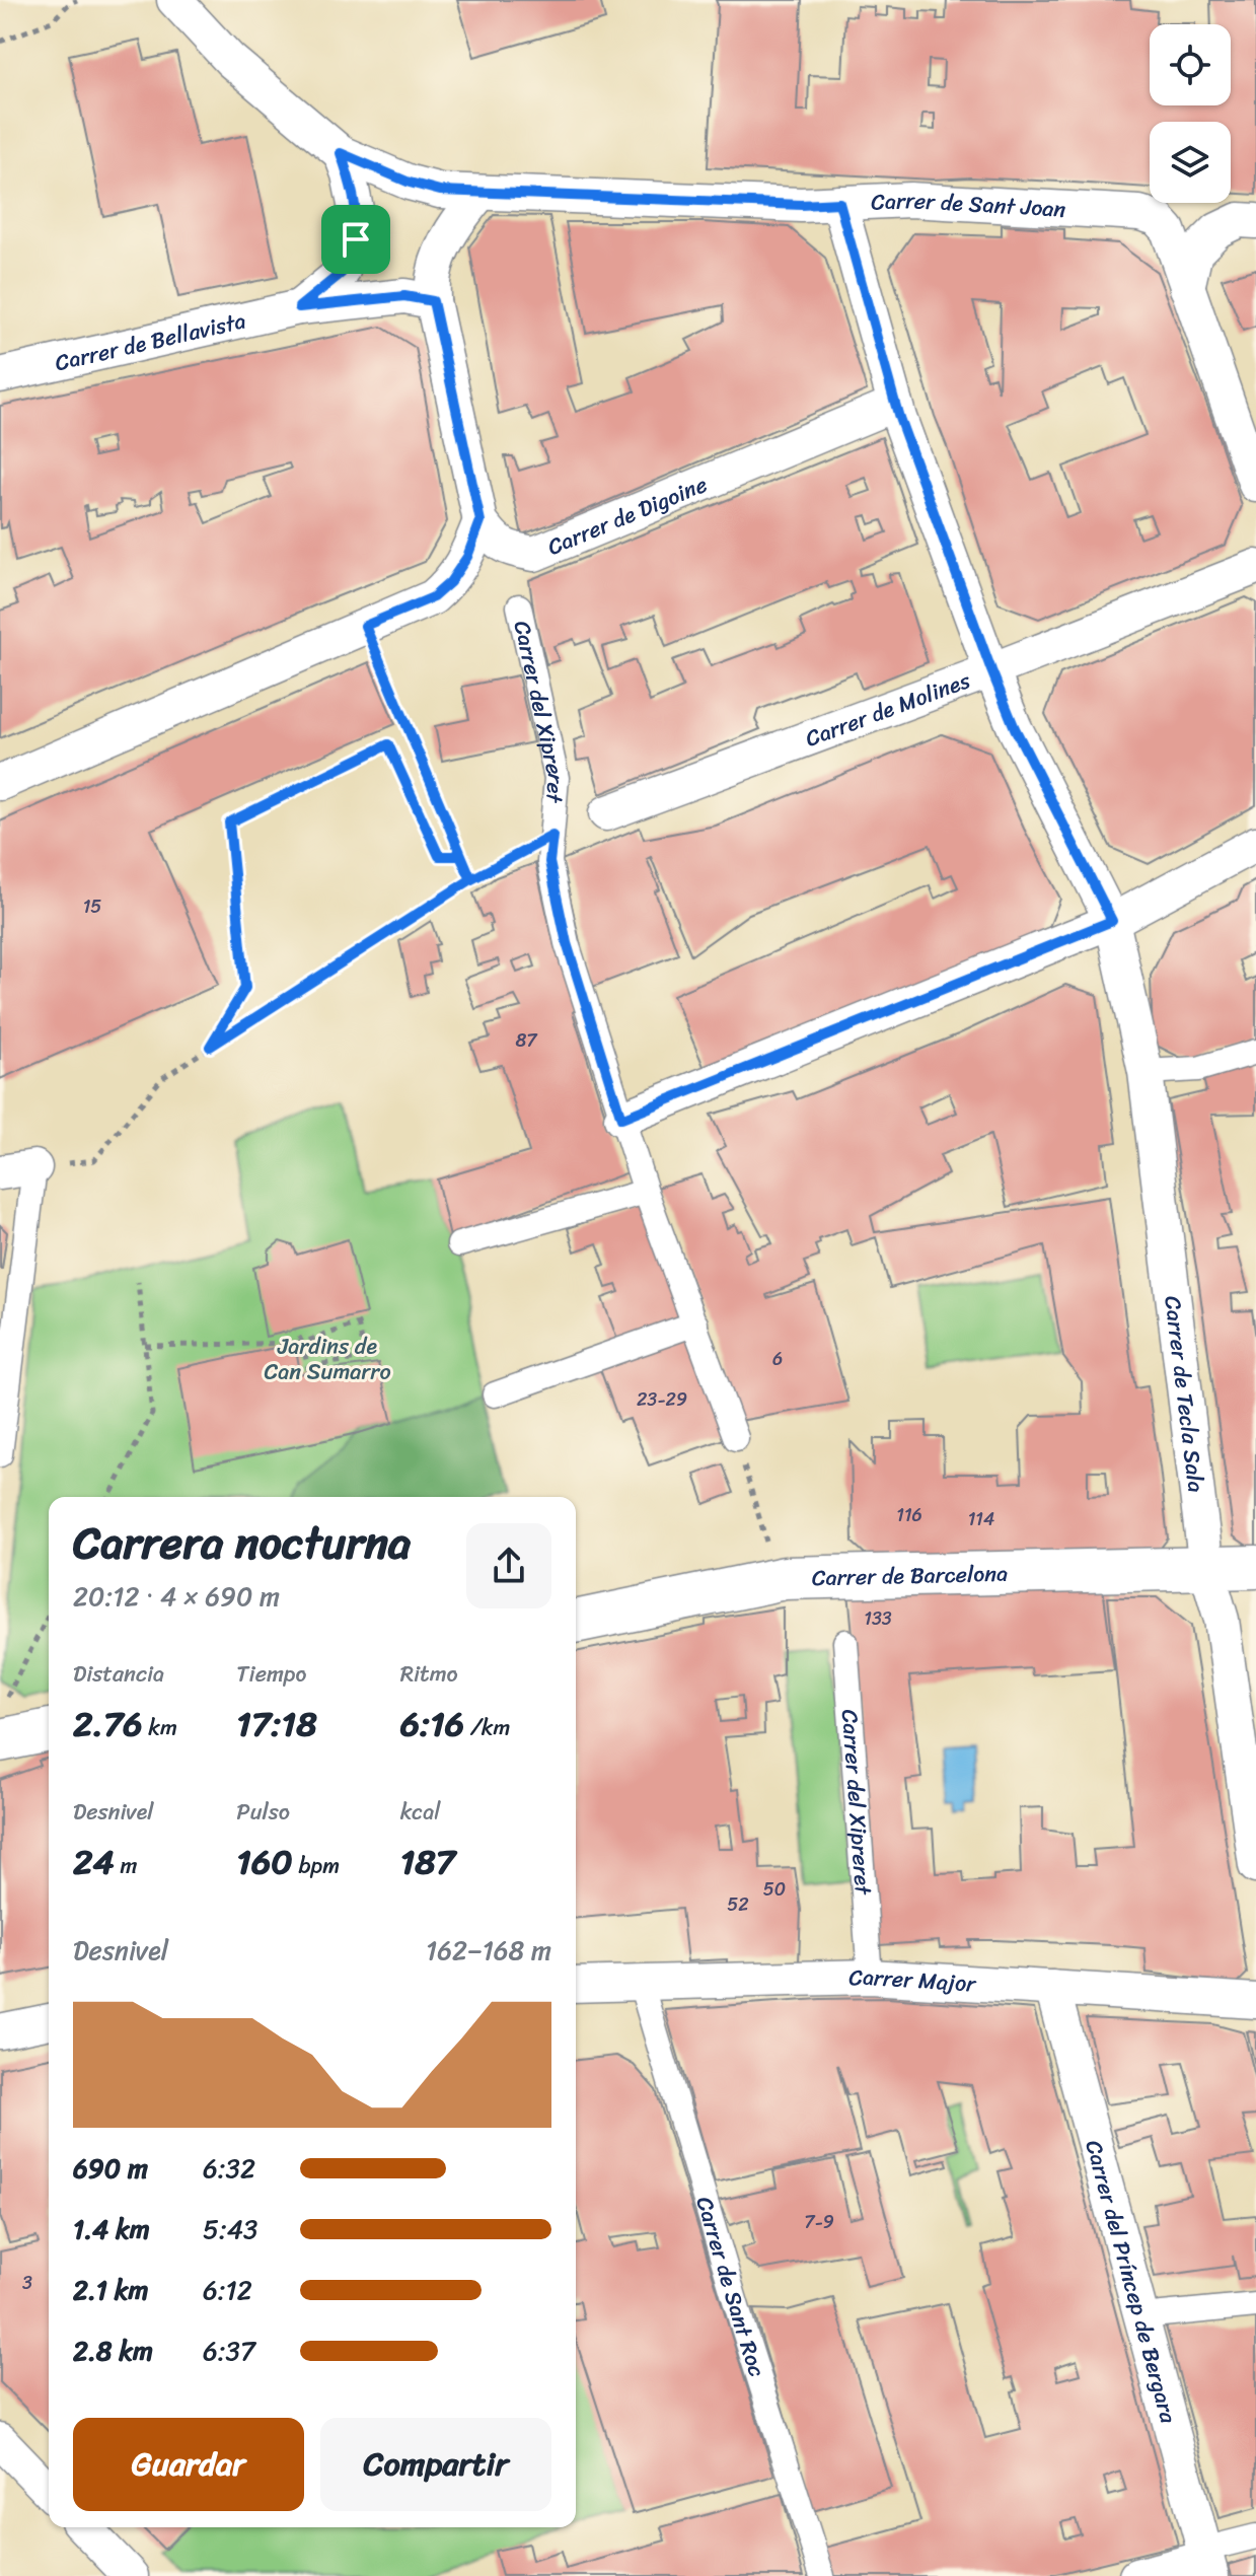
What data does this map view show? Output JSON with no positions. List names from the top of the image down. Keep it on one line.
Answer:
{"streets":{"street":["Carrer de Sant Joan","Carrer de Bellavista","Carrer de Digoine","Carrer de Molines","Carrer del Xipreret","Carrer de Tecla Sala","Carrer de Barcelona","Carrer Major","Carrer del Príncep de Bergara","Carrer de Sant Roc"]},"crossings":[["Carrer de Sant Joan","Carrer de Bellavista"],["Carrer de Sant Joan","Carrer de Tecla Sala"],["Carrer de Digoine","Carrer de Tecla Sala"],["Carrer de Molines","Carrer de Tecla Sala"],["Carrer de Tecla Sala","Carrer de Barcelona"],["Carrer Major","Carrer del Príncep de Bergara"]],"parks":["Jardins de Can Sumarro"],"house_numbers":["15","87","6","23-29","116","114","133","50","52","7-9","3"],"page":{"heading":["Carrera nocturna","20:12 · 4 × 690 m"],"stats":[["Distancia","2.76 km"],["Tiempo","17:18"],["Ritmo","6:16 /km"],["Desnivel","24 m"],["Pulso","160 bpm"],["kcal","187"]],"chart":["Desnivel","162–168 m"],"list":[{"name":"690 m","note":"6:32"},{"name":"1.4 km","note":"5:43"},{"name":"2.1 km","note":"6:12"},{"name":"2.8 km","note":"6:37"}],"buttons":["Guardar","Compartir"]}}
